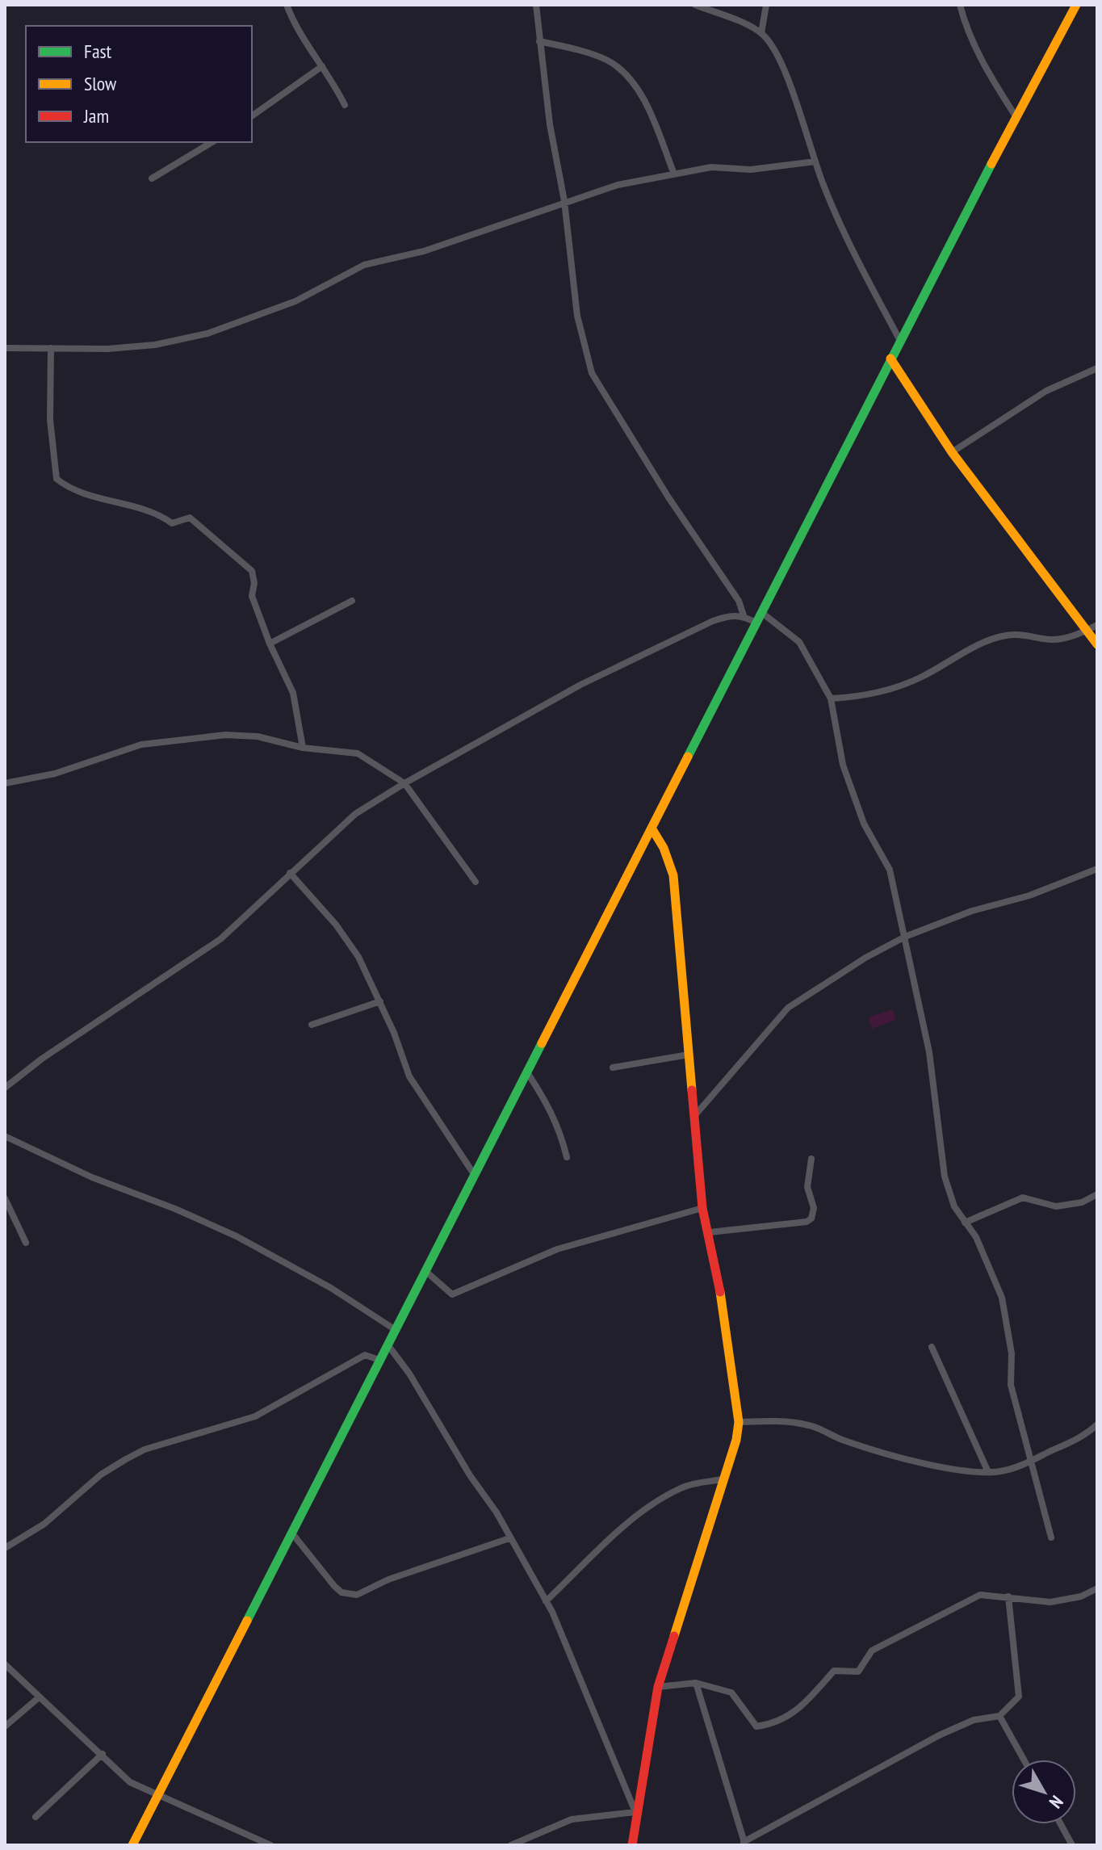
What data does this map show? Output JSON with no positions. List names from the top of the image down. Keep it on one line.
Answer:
{"legend":["Fast","Slow","Jam"],"north":"bottom right"}
